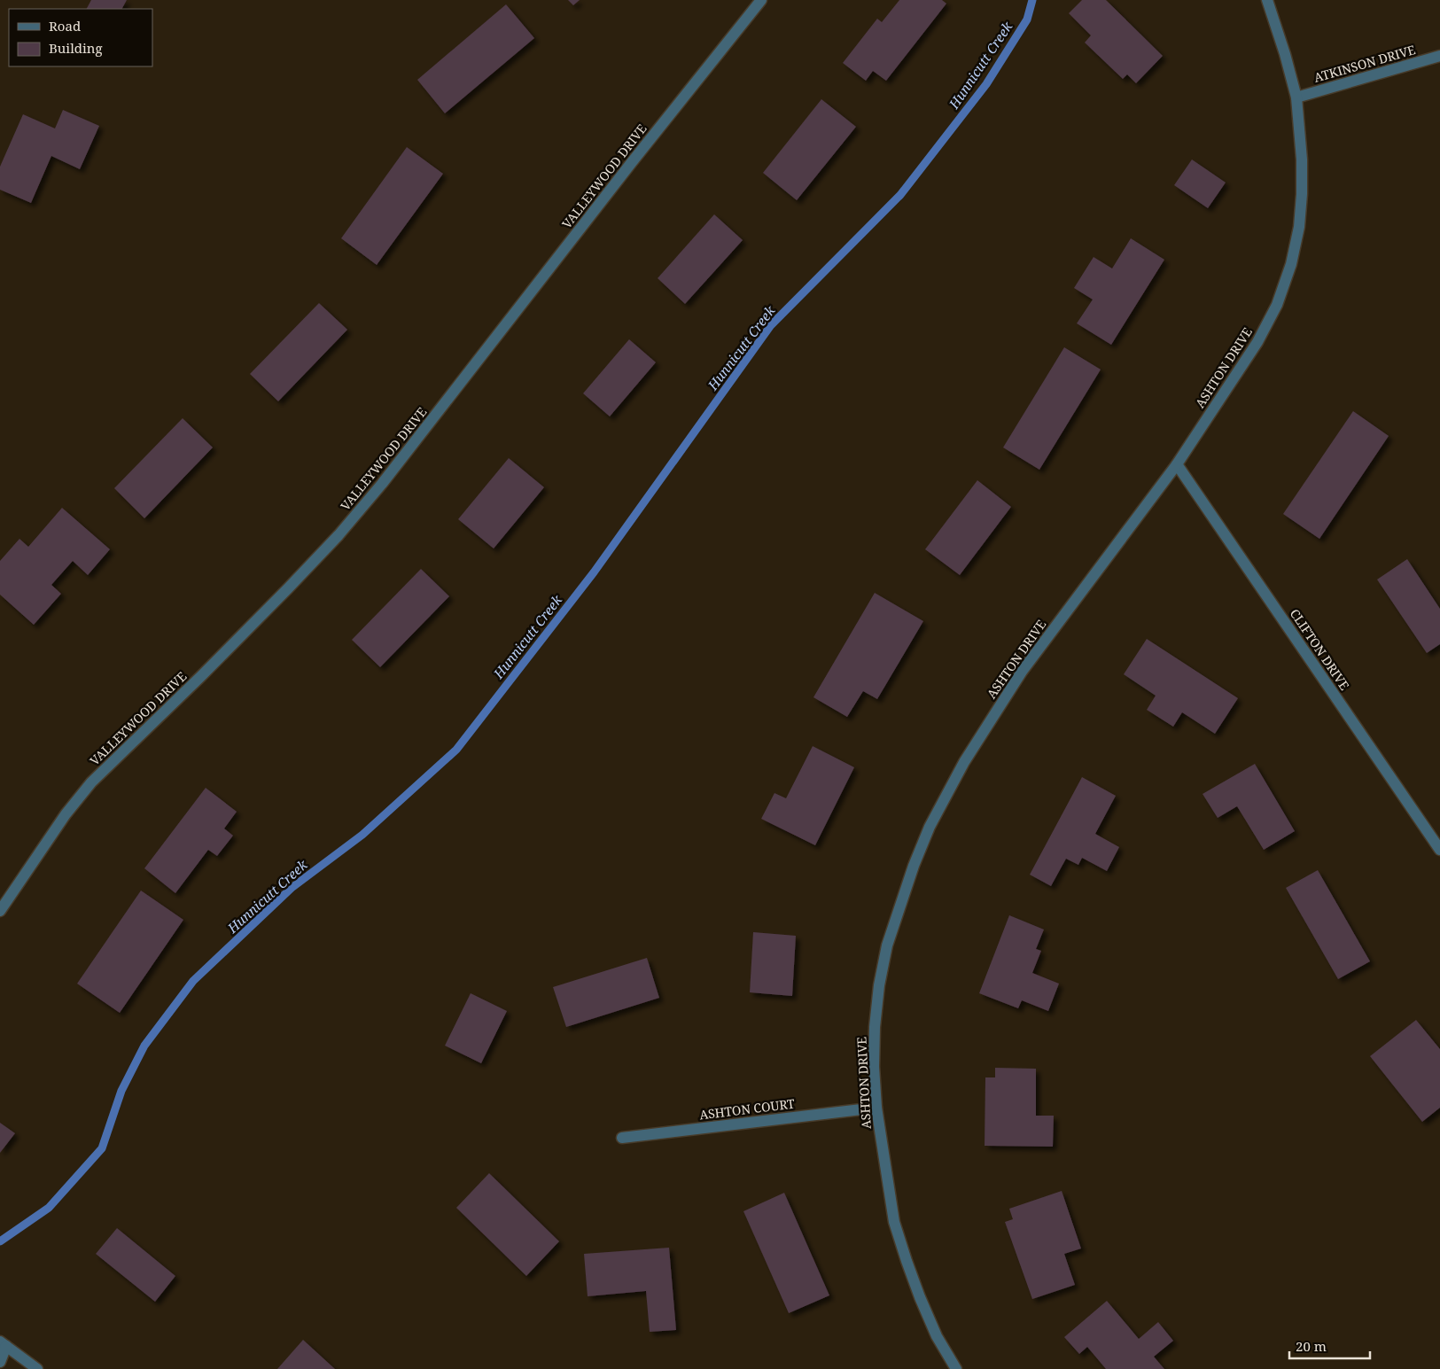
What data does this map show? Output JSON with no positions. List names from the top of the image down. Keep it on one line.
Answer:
{"streets":{"street":["ATKINSON DRIVE","VALLEYWOOD DRIVE","ASHTON DRIVE","CLIFTON DRIVE","ASHTON COURT"]},"crossings":[["ATKINSON DRIVE","ASHTON DRIVE"],["ASHTON DRIVE","CLIFTON DRIVE"],["ASHTON DRIVE","ASHTON COURT"]],"water":["Hunnicutt Creek"],"legend":["Road","Building"],"scale_bar":"20 m"}
